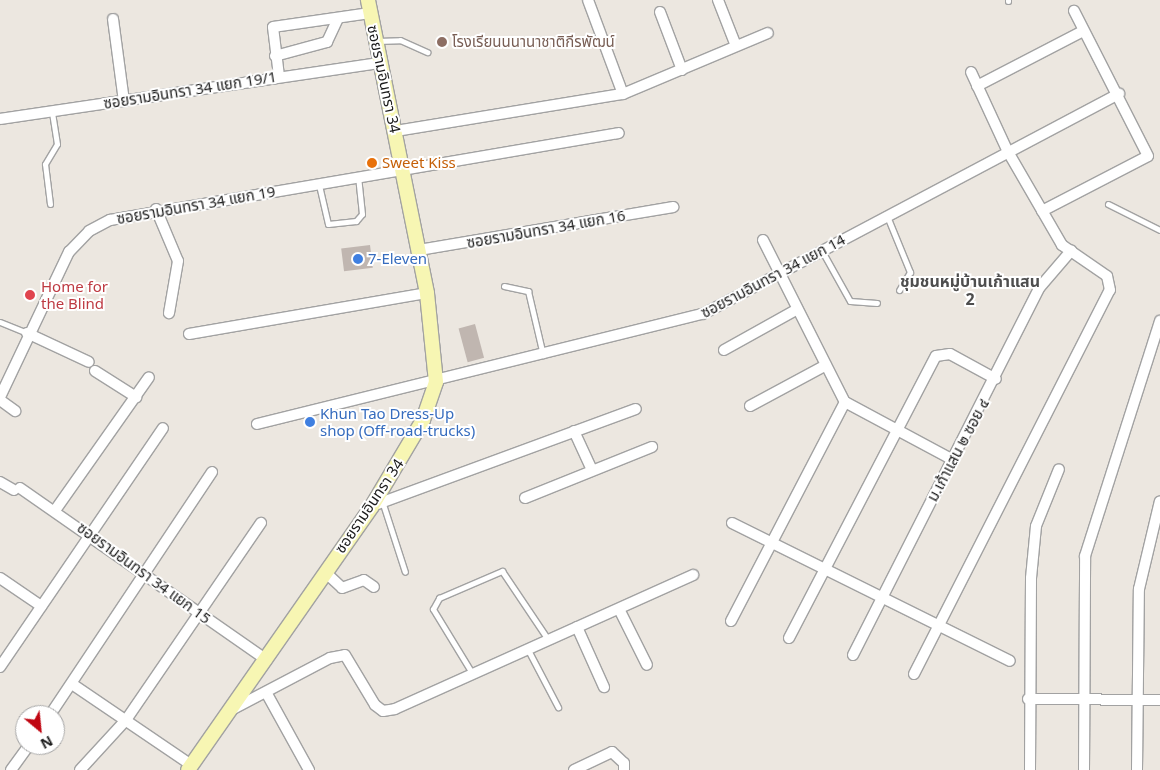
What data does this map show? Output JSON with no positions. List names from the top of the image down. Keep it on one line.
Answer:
{"streets":{"street":["ซอยรามอินทรา 34","ซอยรามอินทรา 34 แยก 19/1","ซอยรามอินทรา 34 แยก 19","ซอยรามอินทรา 34 แยก 16","ซอยรามอินทรา 34 แยก 14","ม.เก้าแสน ๒ ซอย ๔","ซอยรามอินทรา 34 แยก 15"]},"crossings":[["ซอยรามอินทรา 34","ซอยรามอินทรา 34 แยก 19/1"],["ซอยรามอินทรา 34","ซอยรามอินทรา 34 แยก 19"],["ซอยรามอินทรา 34","ซอยรามอินทรา 34 แยก 16"],["ซอยรามอินทรา 34","ซอยรามอินทรา 34 แยก 14"],["ซอยรามอินทรา 34","ซอยรามอินทรา 34 แยก 15"]],"districts":["ชุมชนหมู่บ้านเก้าแสน 2"],"places":["โรงเรียนนนานาชาติกีรพัฒน์","Sweet Kiss","7-Eleven","Home for the Blind","Khun Tao Dress-Up shop (Off-road-trucks)"],"north":"bottom right"}
